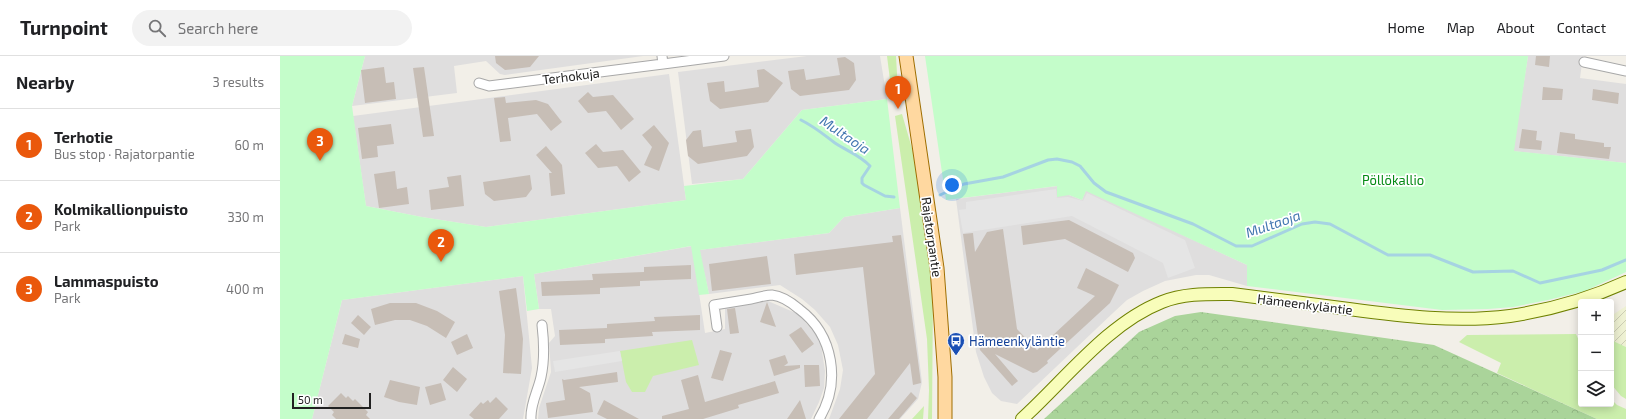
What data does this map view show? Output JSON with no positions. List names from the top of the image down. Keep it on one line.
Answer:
{"streets":{"main road":["Rajatorpantie"],"street":["Terhokuja","Hämeenkyläntie"]},"water":["Multaoja"],"parks":["Pöllökallio"],"places":{"bus stop":["Hämeenkyläntie"]},"scale_bar":"50 m","page":{"header":"Turnpoint","search":"Search here","nav":["Home","Map","About","Contact"],"heading":["Nearby","3 results"],"pins":["1","3","2"],"list":[{"mark":"1","name":"Terhotie","note":"Bus stop · Rajatorpantie","value":"60 m"},{"mark":"2","name":"Kolmikallionpuisto","note":"Park","value":"330 m"},{"mark":"3","name":"Lammaspuisto","note":"Park","value":"400 m"}],"map_buttons":["+","−"],"scale":"50 m"}}
